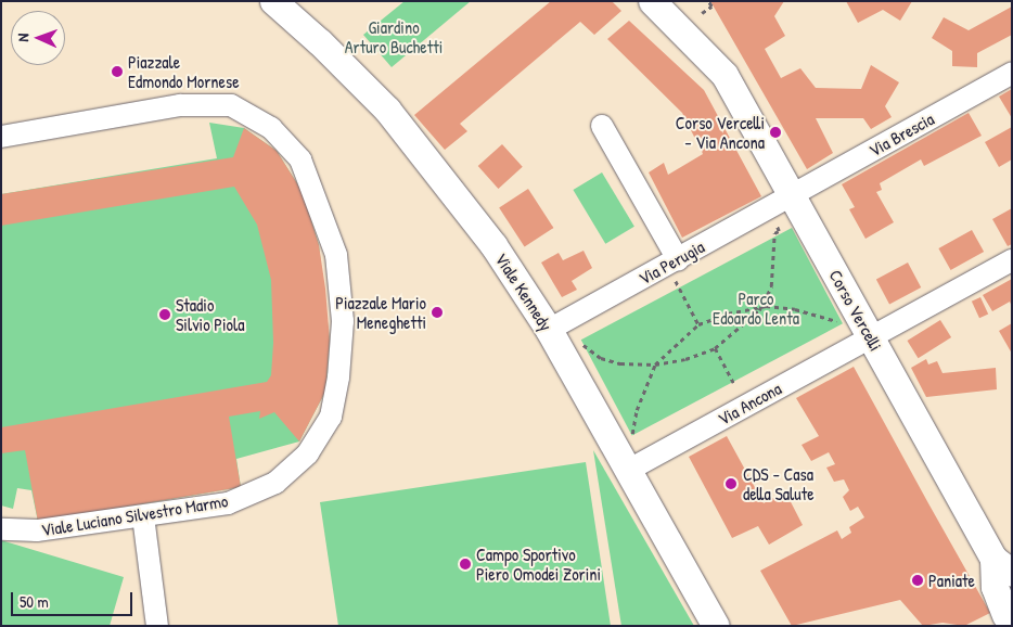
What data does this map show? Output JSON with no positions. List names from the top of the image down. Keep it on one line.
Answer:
{"streets":{"main road":["Viale Kennedy","Corso Vercelli"],"street":["Via Brescia","Via Perugia","Via Ancona","Viale Luciano Silvestro Marmo"]},"crossings":[["Via Brescia","Via Perugia"],["Via Brescia","Corso Vercelli"],["Via Perugia","Viale Kennedy"],["Via Perugia","Corso Vercelli"],["Viale Kennedy","Via Ancona"],["Corso Vercelli","Via Ancona"]],"parks":["Giardino Arturo Buchetti","Parco Edoardo Lenta"],"places":["Piazzale Edmondo Mornese","Corso Vercelli - Via Ancona","Piazzale Mario Meneghetti","Stadio Silvio Piola","CDS - Casa della Salute","Campo Sportivo Piero Omodei Zorini","Paniate"],"scale_bar":"50 m","north":"left"}
